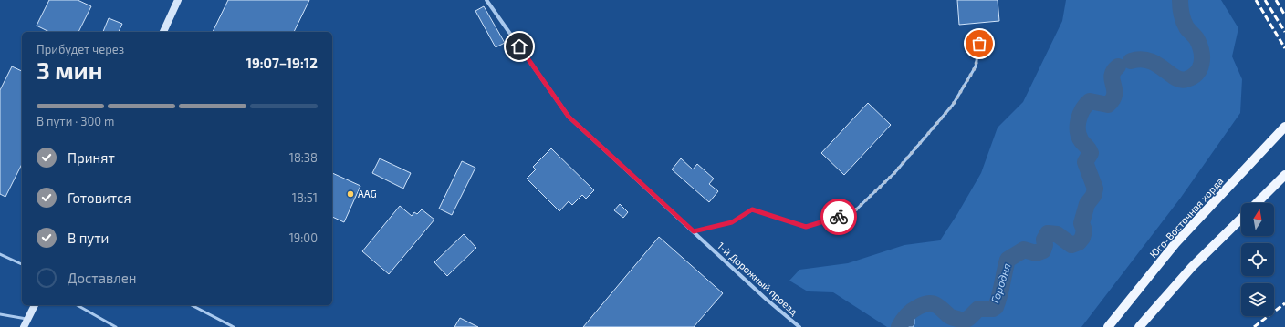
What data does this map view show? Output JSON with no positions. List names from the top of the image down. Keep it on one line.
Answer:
{"streets":{"main road":["Юго-Восточная хорда"],"street":["1-й Дорожный проезд"]},"water":["Городня"],"places":["AAG"],"north":"top","page":{"heading":["3 мин","Прибудет через","19:07–19:12"],"bar":"В пути · 300 m","list":[["Принят","18:38"],["Готовится","18:51"],["В пути","19:00"],"Доставлен"]}}
